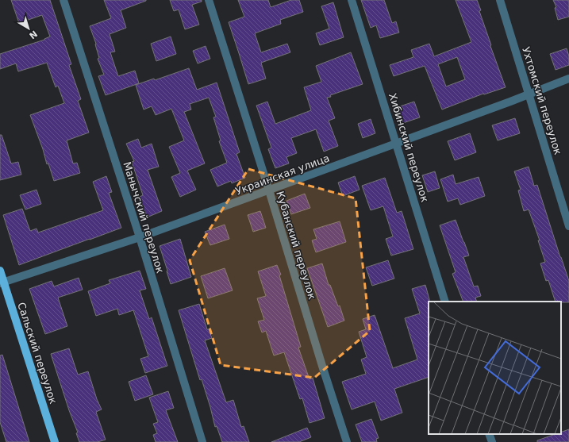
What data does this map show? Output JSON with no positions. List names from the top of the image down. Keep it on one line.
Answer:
{"streets":{"main road":["Сальский переулок"],"street":["Ухтомский переулок","Хибинский переулок","Украинская улица","Манычский переулок","Кубанский переулок"]},"crossings":[["Ухтомский переулок","Украинская улица"],["Хибинский переулок","Украинская улица"],["Украинская улица","Манычский переулок"],["Украинская улица","Кубанский переулок"],["Украинская улица","Сальский переулок"]],"north":"bottom right"}
